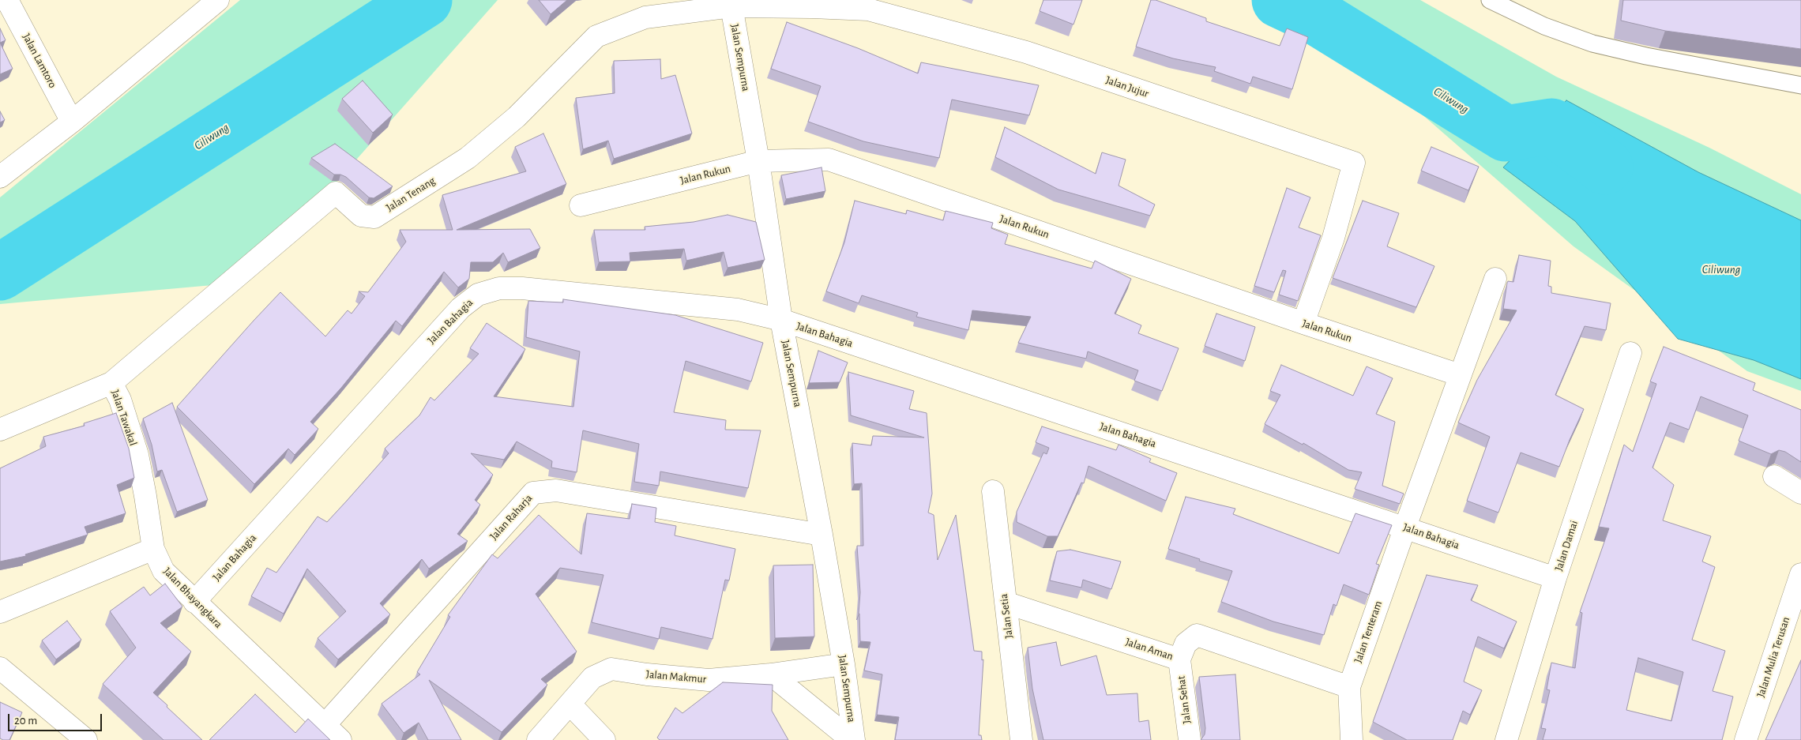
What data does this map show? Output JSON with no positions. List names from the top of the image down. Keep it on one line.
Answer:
{"streets":{"street":["Jalan Sempurna","Jalan Lamtoro","Jalan Jujur","Jalan Rukun","Jalan Tenang","Jalan Bahagia","Jalan Tawakal","Jalan Raharja","Jalan Damai","Jalan Bhayangkara","Jalan Setia","Jalan Tenteram","Jalan Aman","Jalan Mulia Terusan","Jalan Makmur","Jalan Sehat"]},"crossings":[["Jalan Sempurna","Jalan Jujur"],["Jalan Sempurna","Jalan Rukun"],["Jalan Sempurna","Jalan Tenang"],["Jalan Sempurna","Jalan Bahagia"],["Jalan Sempurna","Jalan Raharja"],["Jalan Sempurna","Jalan Makmur"],["Jalan Jujur","Jalan Rukun"],["Jalan Jujur","Jalan Tenang"],["Jalan Rukun","Jalan Tenteram"],["Jalan Tenang","Jalan Tawakal"],["Jalan Bahagia","Jalan Damai"],["Jalan Bahagia","Jalan Bhayangkara"],["Jalan Bahagia","Jalan Tenteram"],["Jalan Tawakal","Jalan Bhayangkara"],["Jalan Raharja","Jalan Bhayangkara"],["Jalan Setia","Jalan Aman"],["Jalan Tenteram","Jalan Aman"],["Jalan Aman","Jalan Sehat"]],"water":["Ciliwung"],"scale_bar":"20 m"}
